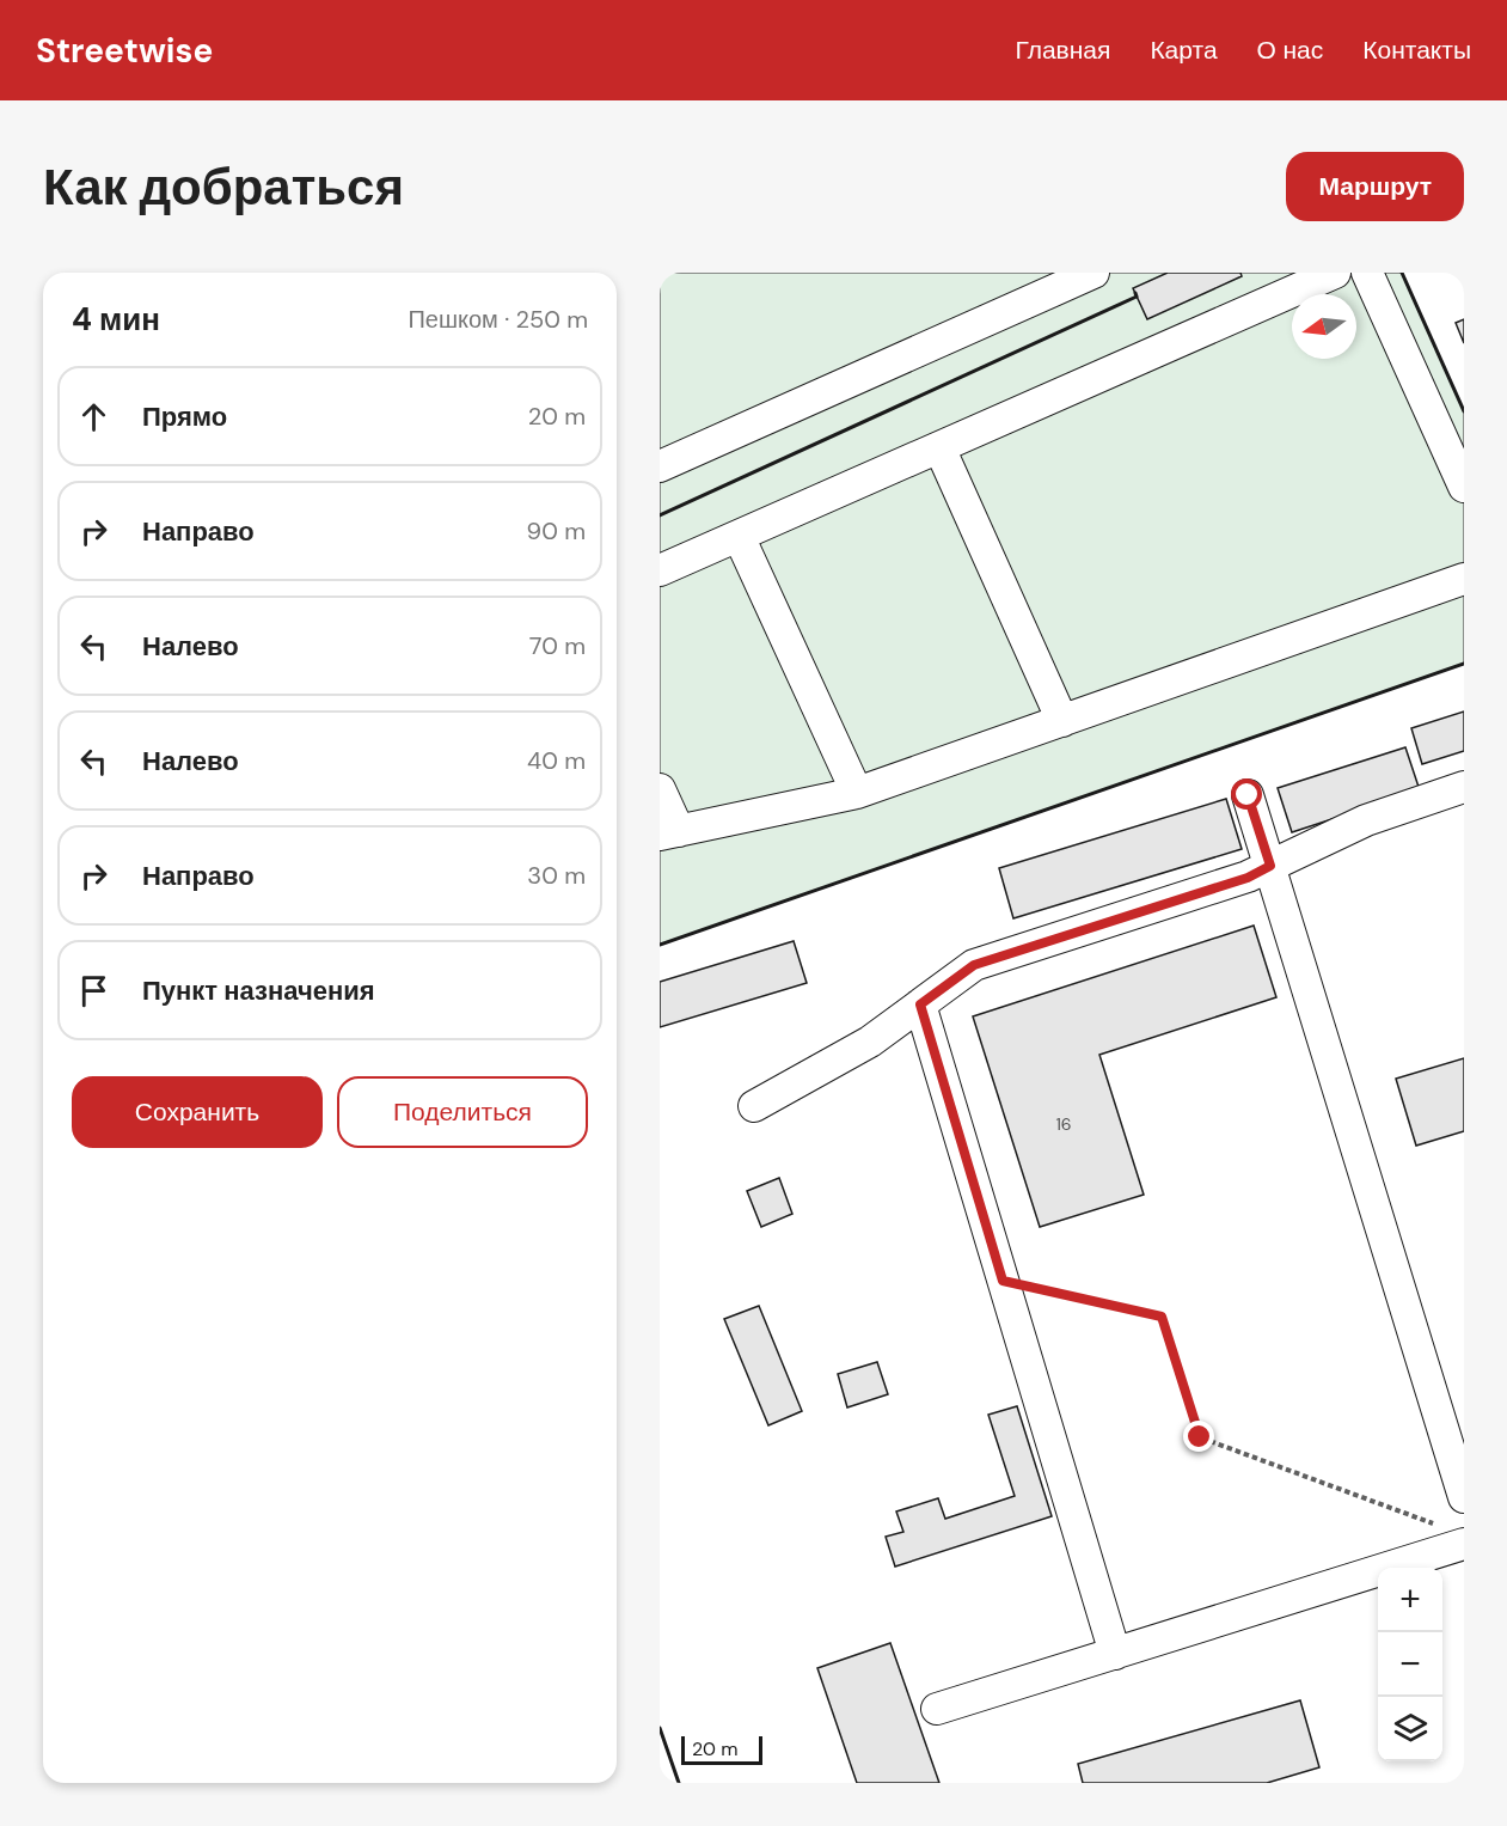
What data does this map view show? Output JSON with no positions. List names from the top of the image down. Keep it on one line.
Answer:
{"house_numbers":["16"],"scale_bar":"20 m","north":"left","page":{"header":"Streetwise","nav":["Главная","Карта","О нас","Контакты"],"buttons":["Маршрут",["Сохранить","Поделиться"]],"title":"Как добраться","heading":["4 мин","Пешком · 250 m"],"list":[["Прямо","20 m"],["Направо","90 m"],["Налево","70 m"],["Налево","40 m"],["Направо","30 m"],"Пункт назначения"],"map_buttons":["+","−"],"scale":"20 m"}}
